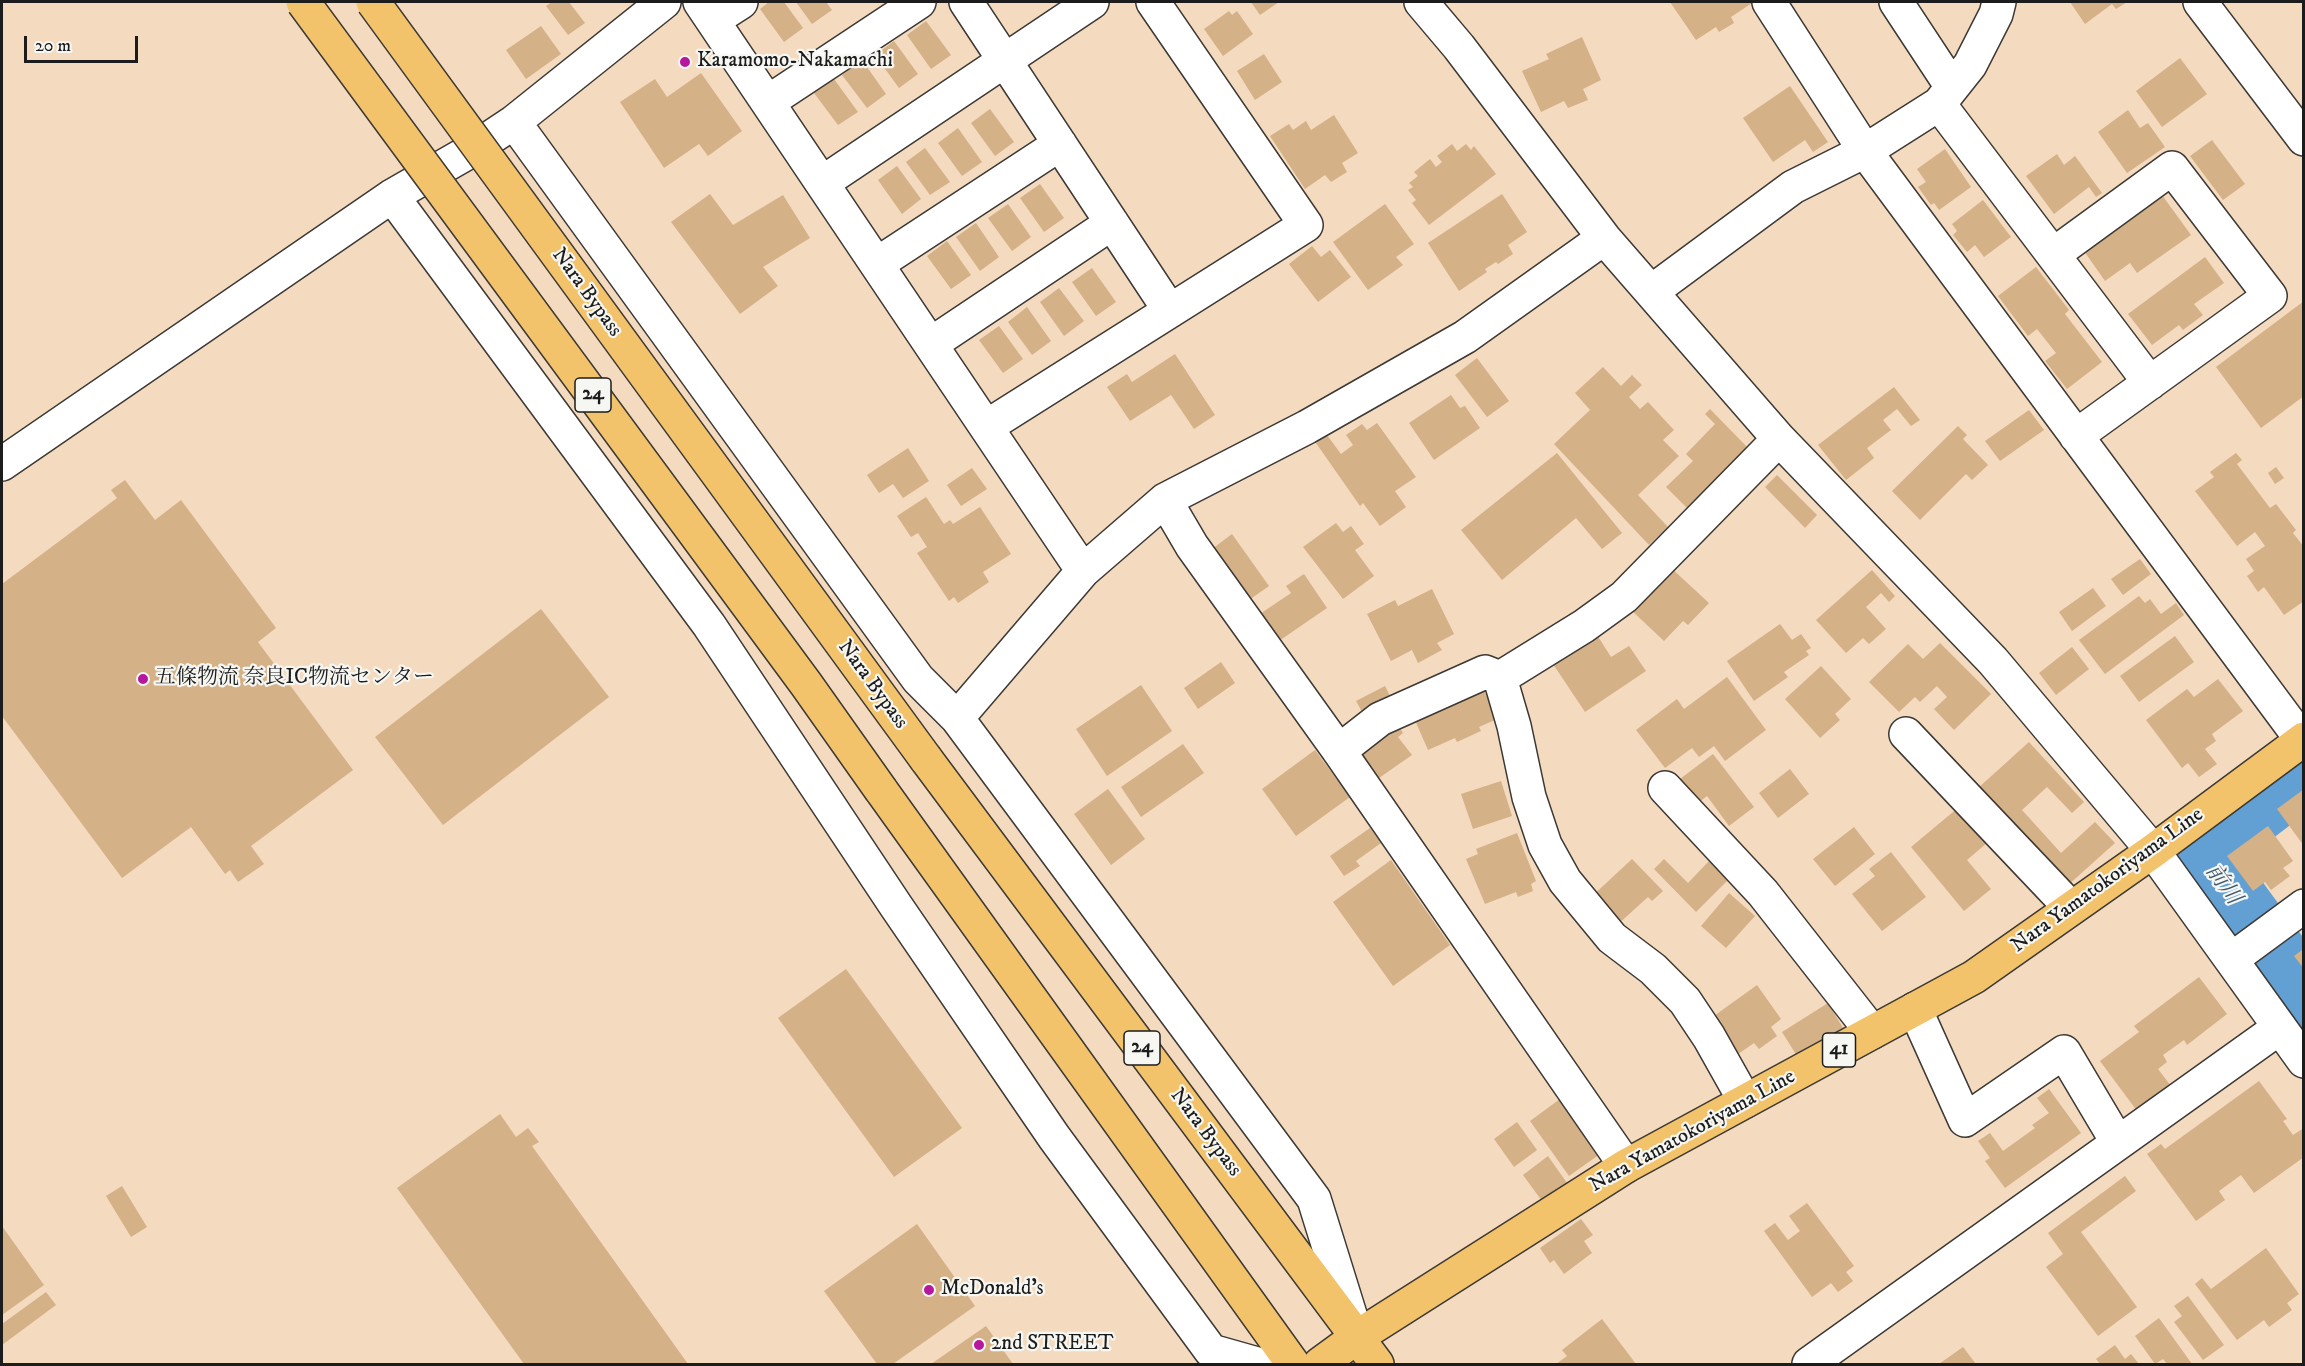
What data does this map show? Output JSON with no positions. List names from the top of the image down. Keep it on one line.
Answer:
{"streets":{"main road":["Nara Bypass","24","Nara Yamatokoriyama Line","41"]},"crossings":[["Nara Bypass","Nara Yamatokoriyama Line"]],"water":["前川"],"places":["Karamomo-Nakamachi","五條物流 奈良IC物流センター","McDonald's","2nd STREET"],"scale_bar":"20 m"}
